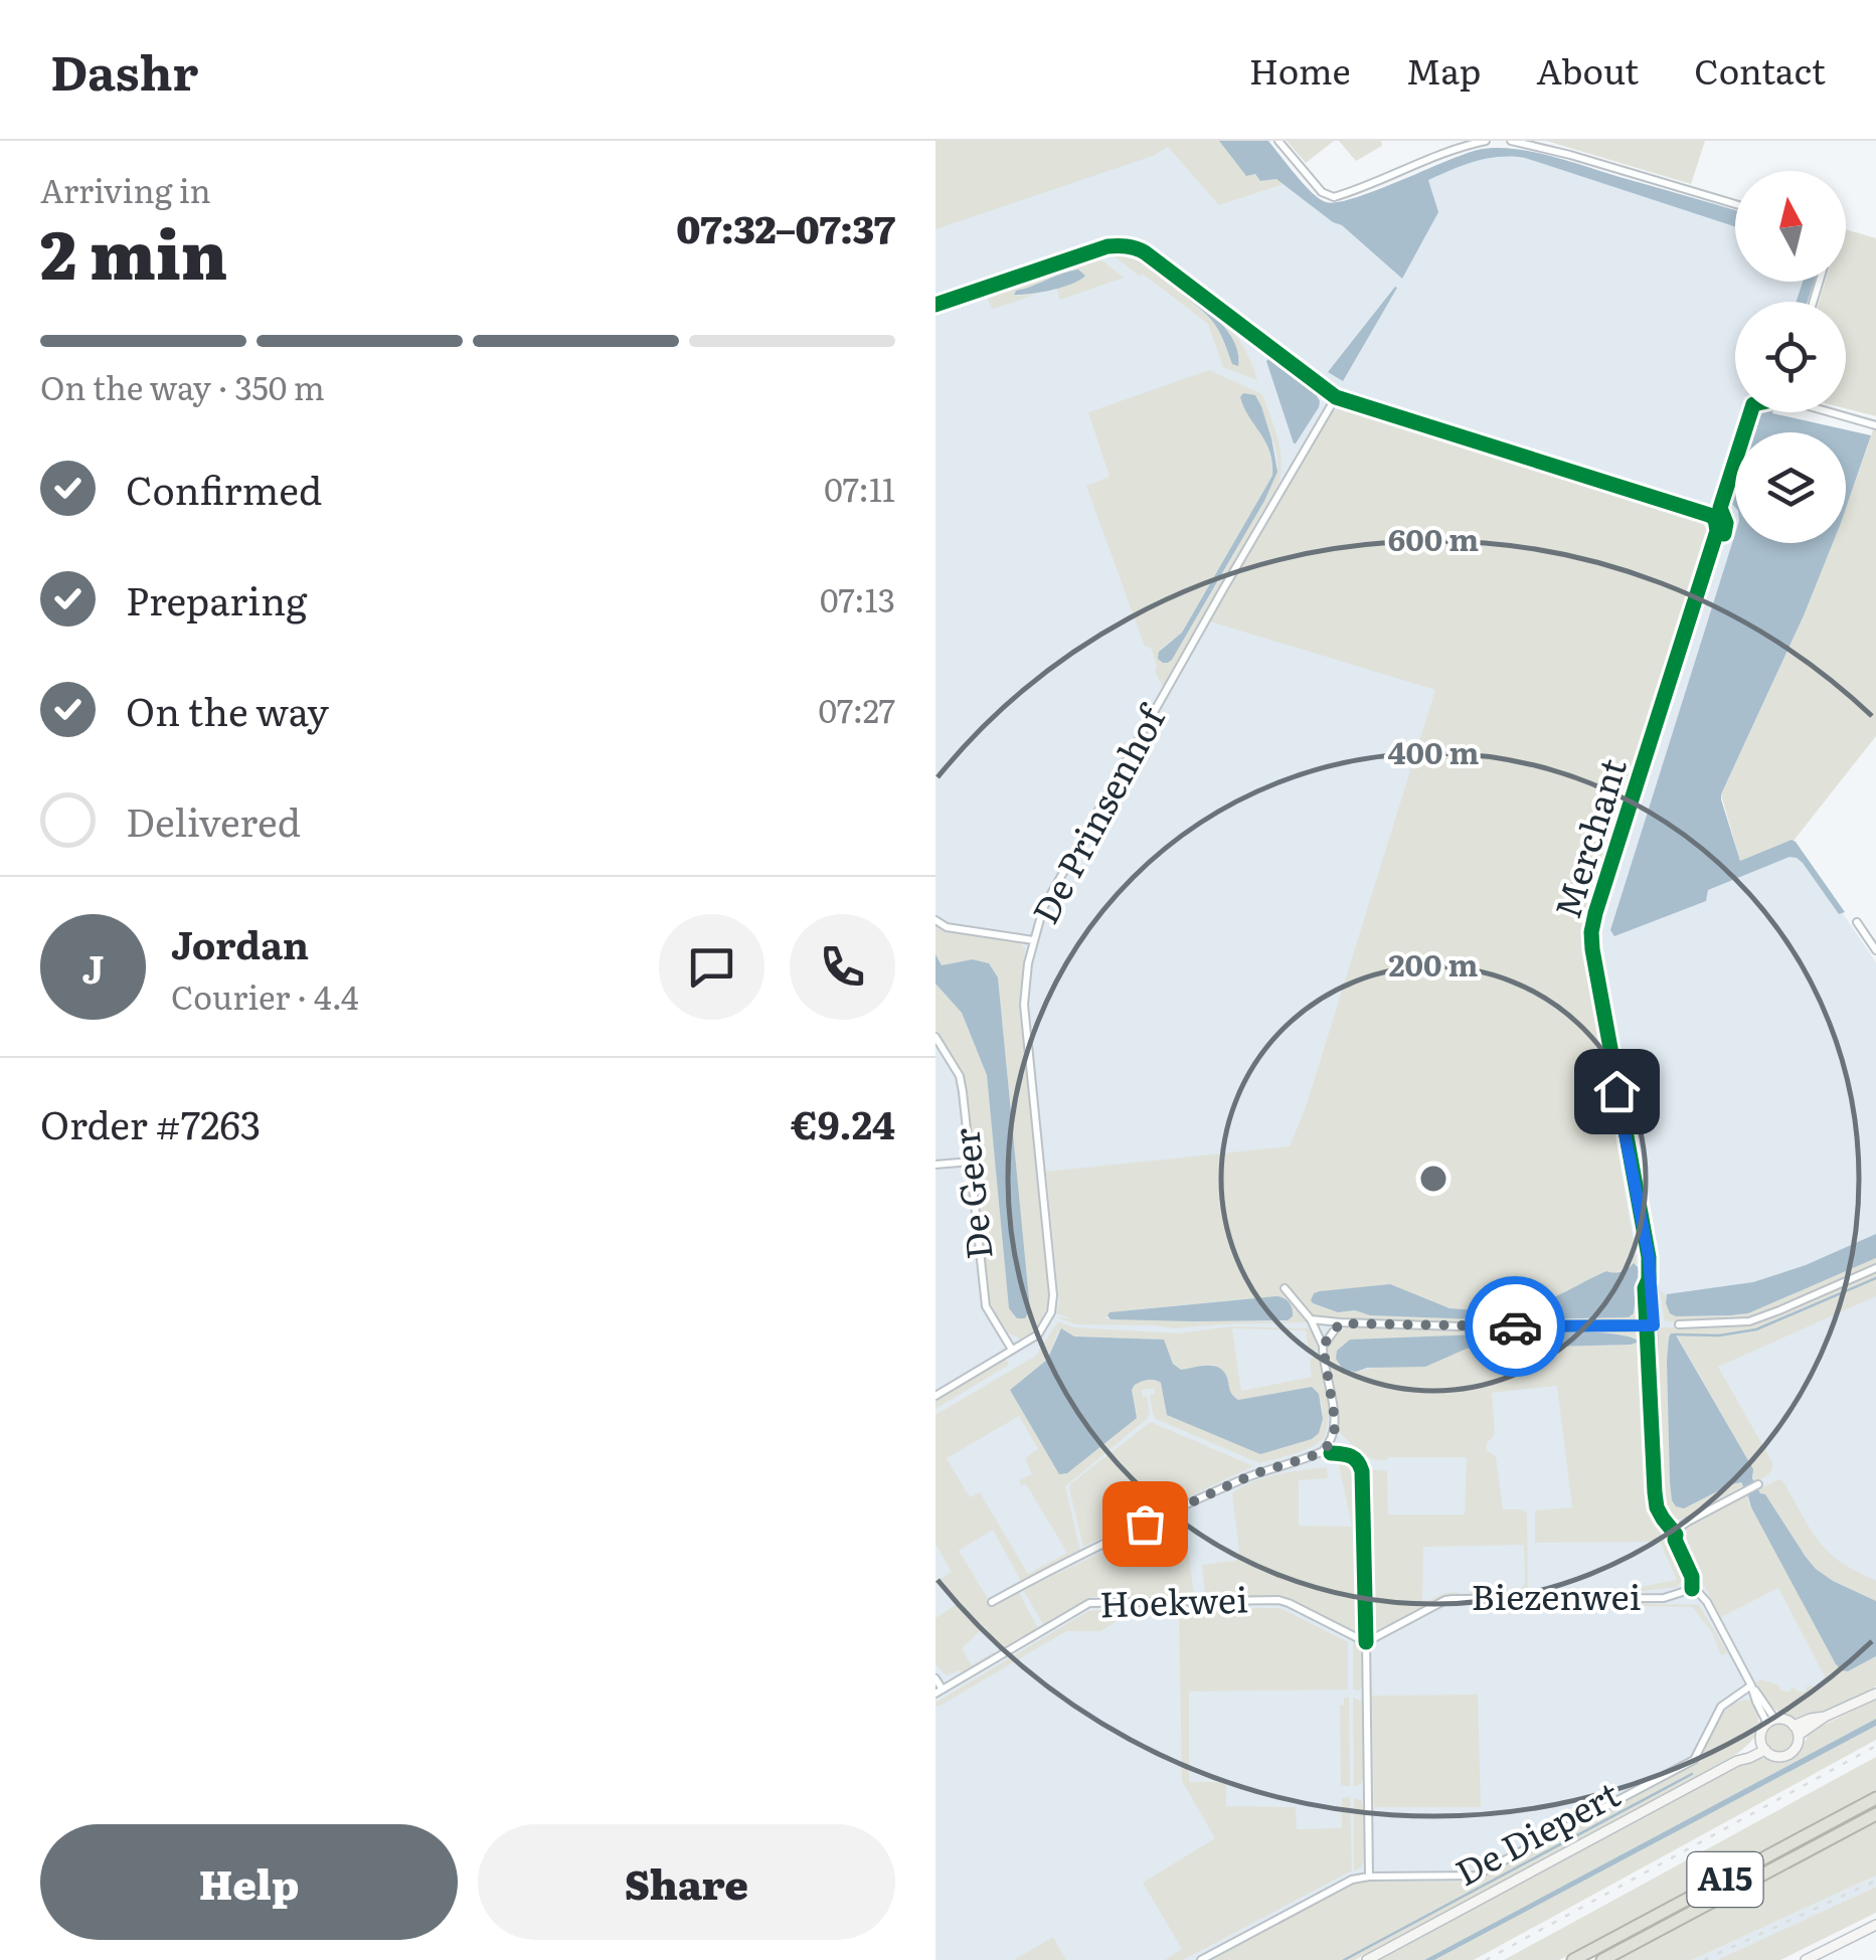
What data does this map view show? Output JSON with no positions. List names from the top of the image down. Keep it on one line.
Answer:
{"streets":{"highway":["A15"],"main road":["De Diepert"],"street":["De Prinsenhof","Merchant","De Geer","Biezenwei","Hoekwei"]},"crossings":[["De Prinsenhof","Merchant"],["De Prinsenhof","De Geer"],["Biezenwei","Hoekwei"],["Biezenwei","De Diepert"]],"north":"top","page":{"header":"Dashr","nav":["Home","Map","About","Contact"],"heading":["2 min","Arriving in","07:32–07:37"],"panel":["Jordan","Courier · 4.4","Order #7263","€9.24"],"bar":"On the way · 350 m","list":[["Confirmed","07:11"],["Preparing","07:13"],["On the way","07:27"],"Delivered"],"round":"J","buttons":["Help","Share"]},"rings":["600 m","400 m","200 m"]}
